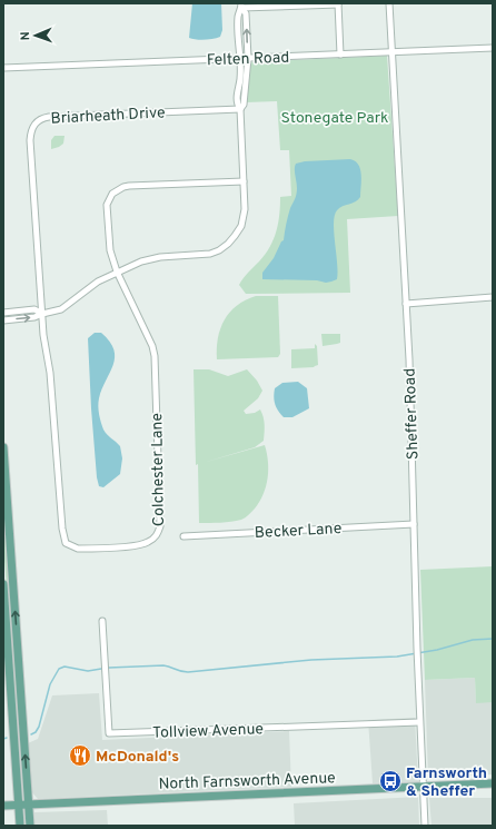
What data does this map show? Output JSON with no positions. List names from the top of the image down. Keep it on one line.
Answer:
{"streets":{"main road":["North Farnsworth Avenue"],"street":["Felten Road","Briarheath Drive","Sheffer Road","Colchester Lane","Becker Lane","Tollview Avenue"]},"crossings":[["Felten Road","Sheffer Road"],["Briarheath Drive","Colchester Lane"],["Sheffer Road","Becker Lane"],["Sheffer Road","Tollview Avenue"],["Sheffer Road","North Farnsworth Avenue"]],"parks":["Stonegate Park"],"places":{"restaurant":["McDonald's"],"bus stop":["Farnsworth & Sheffer"]},"north":"left"}
